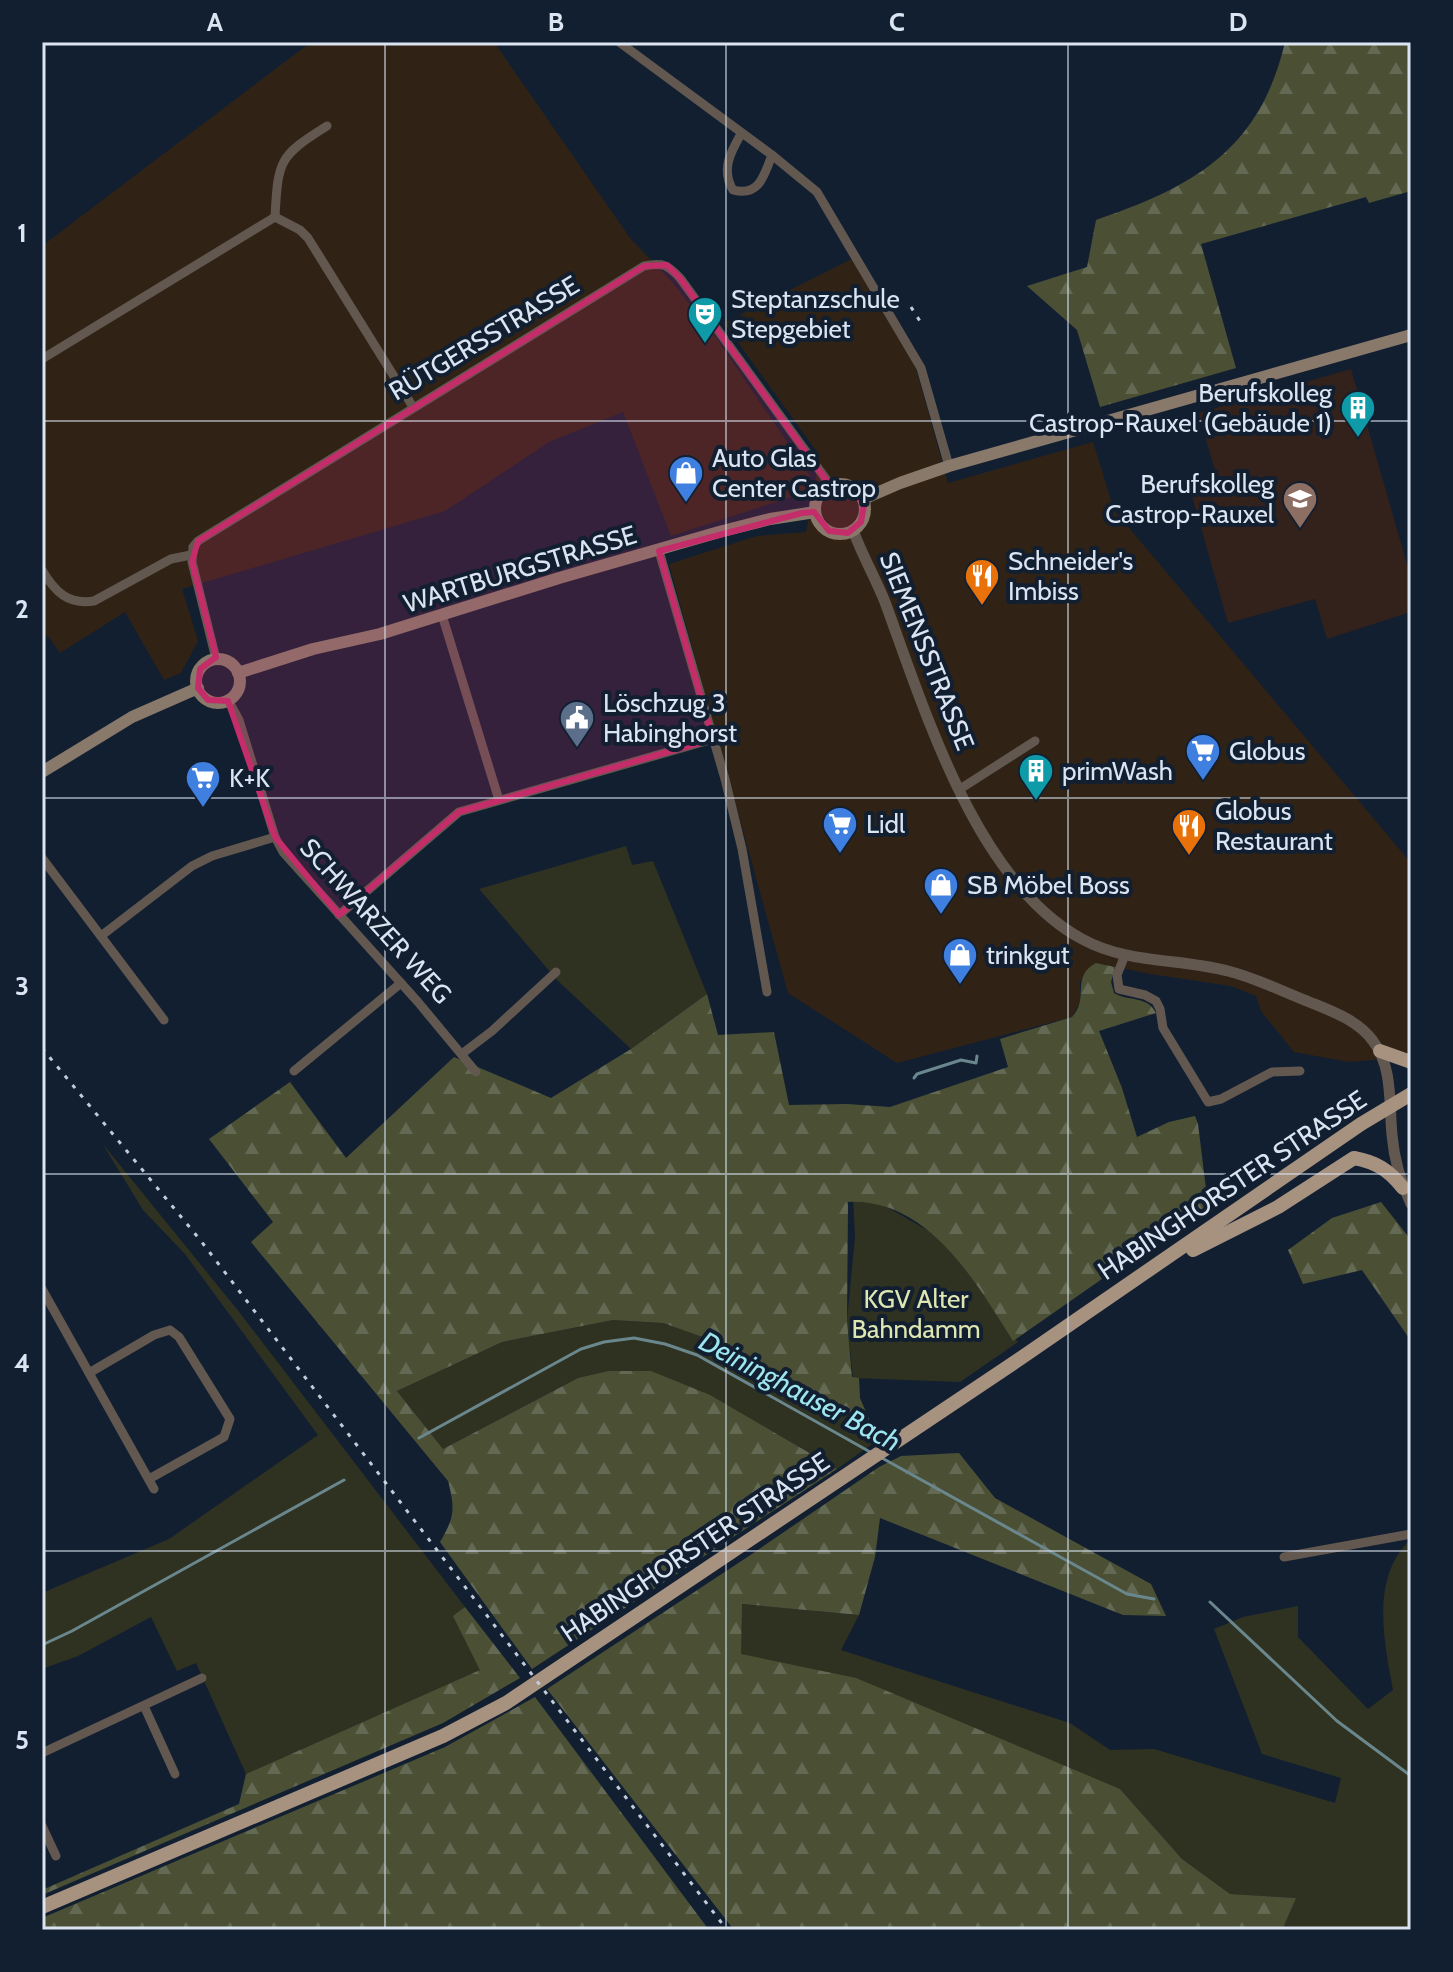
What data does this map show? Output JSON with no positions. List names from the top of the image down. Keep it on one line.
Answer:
{"streets":{"main road":["WARTBURGSTRASSE","HABINGHORSTER STRASSE"],"street":["RÜTGERSSTRASSE","SIEMENSSTRASSE","SCHWARZER WEG"]},"crossings":[["RÜTGERSSTRASSE","WARTBURGSTRASSE"],["RÜTGERSSTRASSE","SIEMENSSTRASSE"],["WARTBURGSTRASSE","SIEMENSSTRASSE"],["WARTBURGSTRASSE","SCHWARZER WEG"]],"water":["Deininghauser Bach"],"parks":["KGV Alter Bahndamm"],"places":{"theatre":["Steptanzschule Stepgebiet"],"building":["Berufskolleg Castrop-Rauxel (Gebäude 1)","primWash"],"shop":["Auto Glas Center Castrop","SB Möbel Boss","trinkgut"],"school or university":["Berufskolleg Castrop-Rauxel"],"restaurant":["Schneider's Imbiss","Globus Restaurant"],"public building":["Löschzug 3 Habinghorst"],"supermarket":["Globus","K+K","Lidl"]},"grid":{"columns":["A","B","C","D"],"rows":["1","2","3","4","5"]}}
